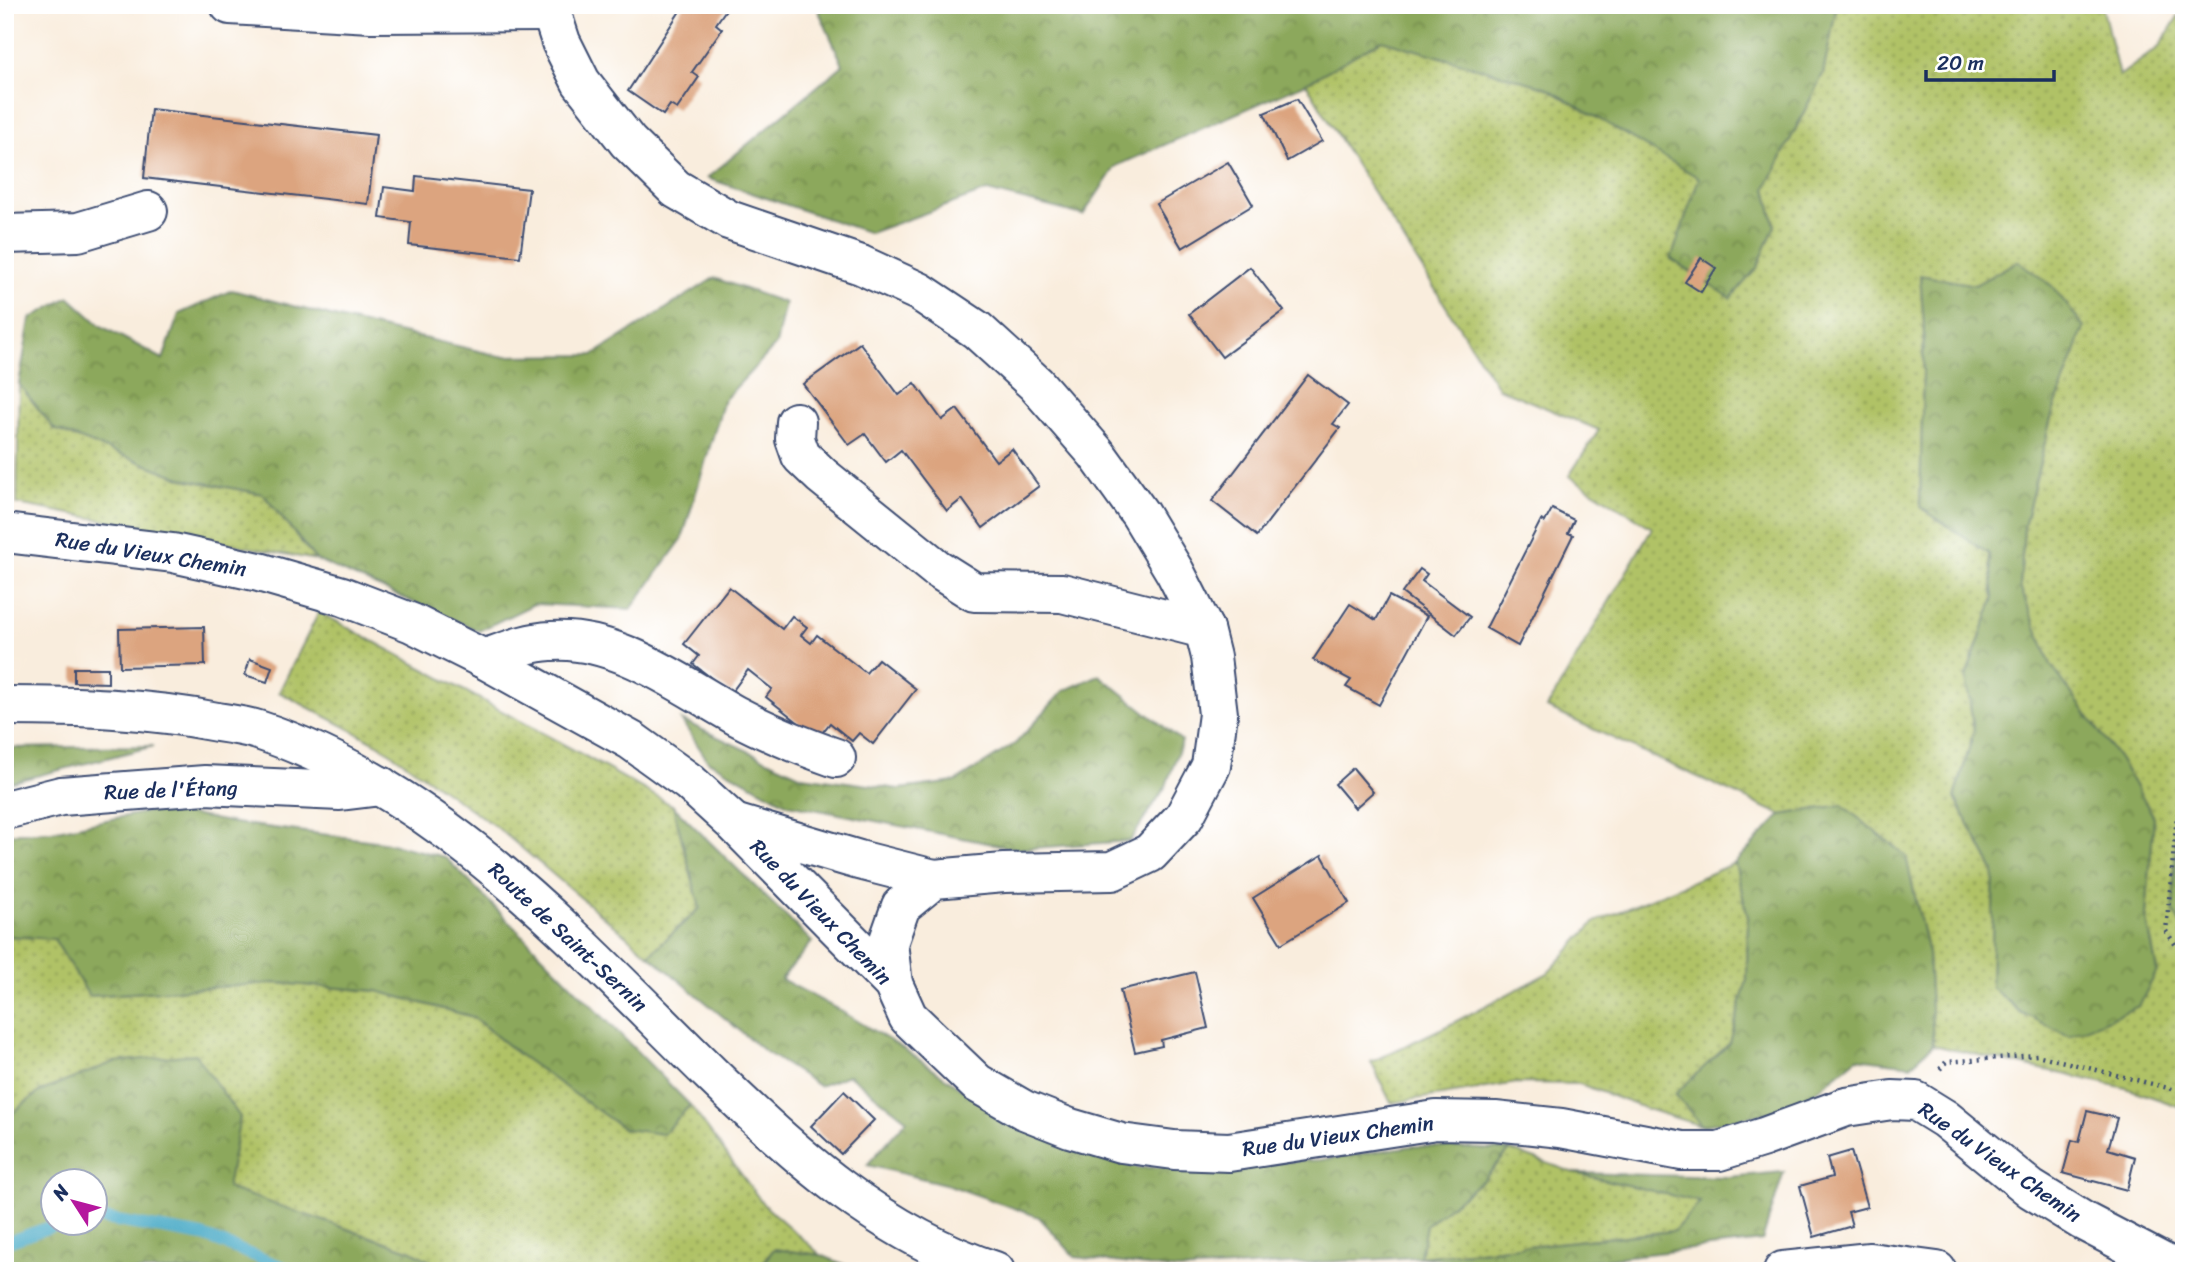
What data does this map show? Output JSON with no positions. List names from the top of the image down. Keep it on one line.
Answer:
{"streets":{"street":["Rue du Vieux Chemin","Rue de l'Étang","Route de Saint-Sernin"]},"crossings":[["Rue de l'Étang","Route de Saint-Sernin"]],"scale_bar":"20 m","north":"top left"}
